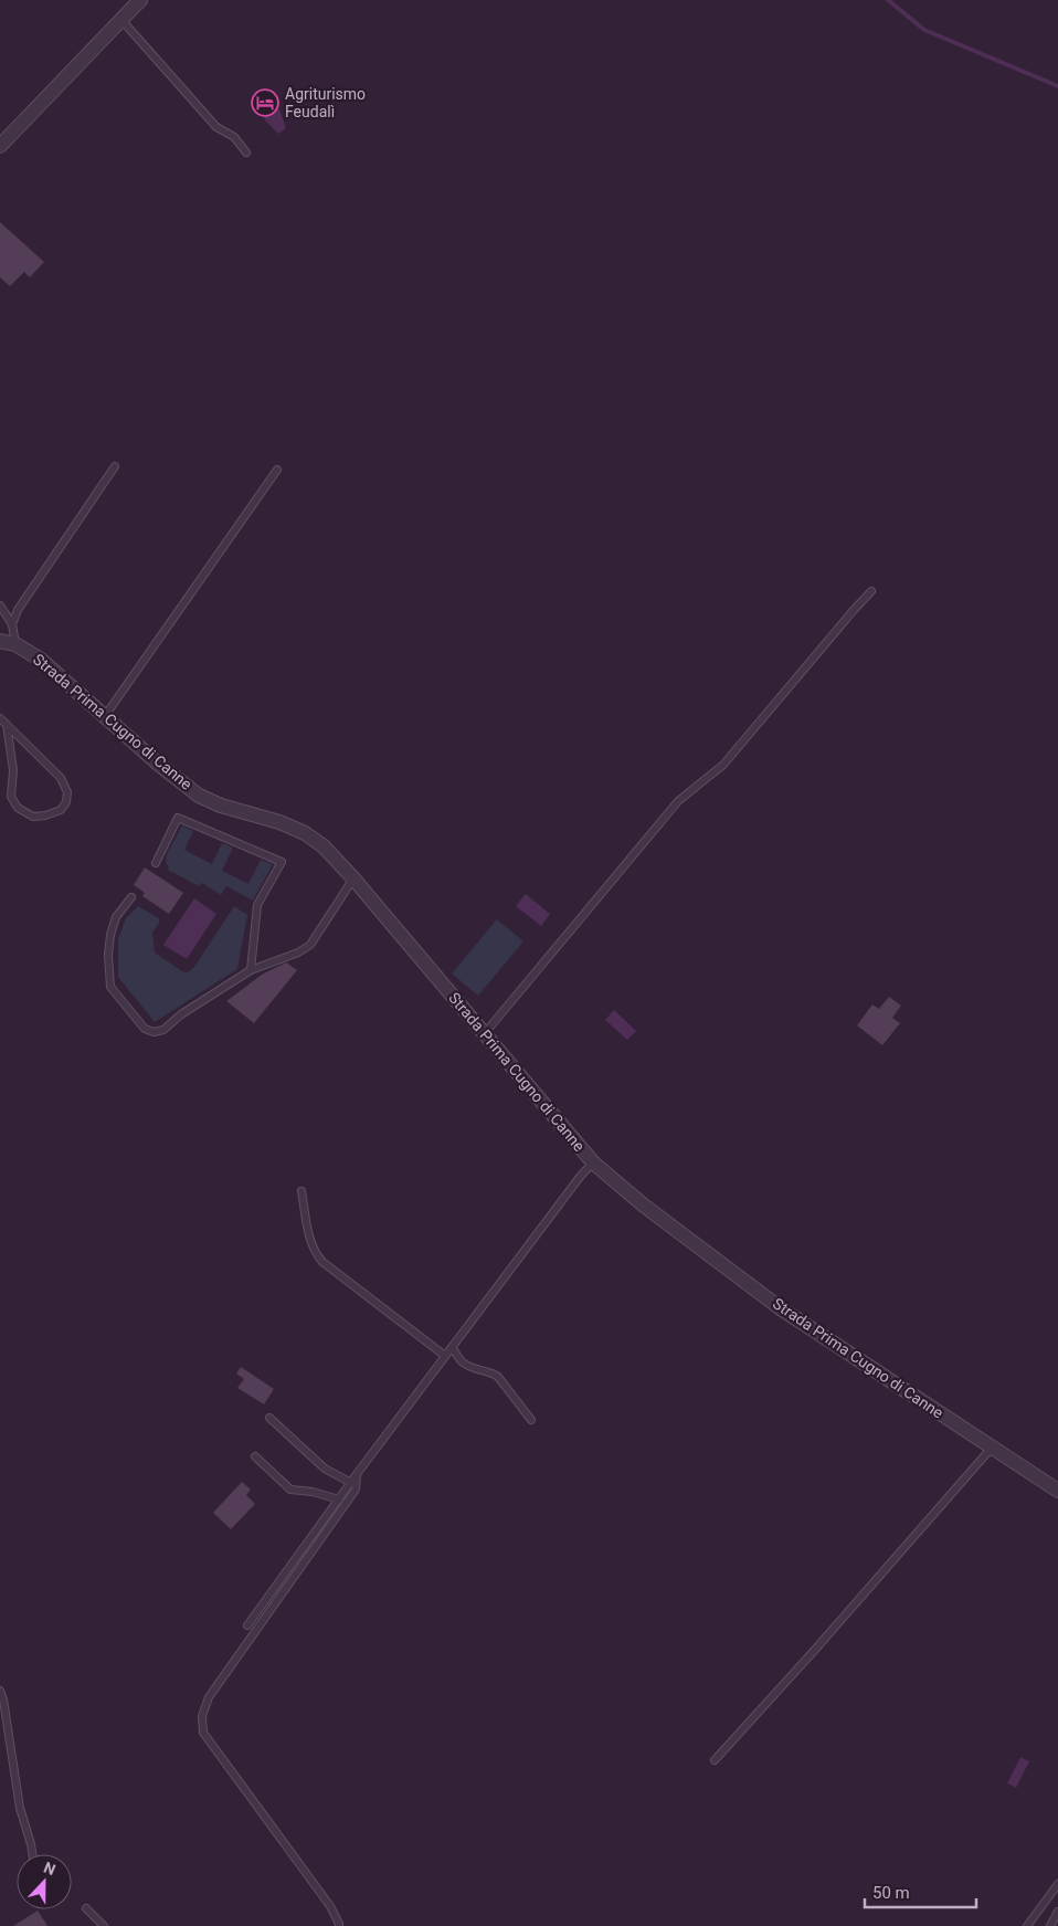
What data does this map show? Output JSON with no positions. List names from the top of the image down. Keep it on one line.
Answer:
{"streets":{"street":["Strada Prima Cugno di Canne"]},"places":{"hotel":["Agriturismo Feudalì"]},"scale_bar":"50 m","north":"top"}
